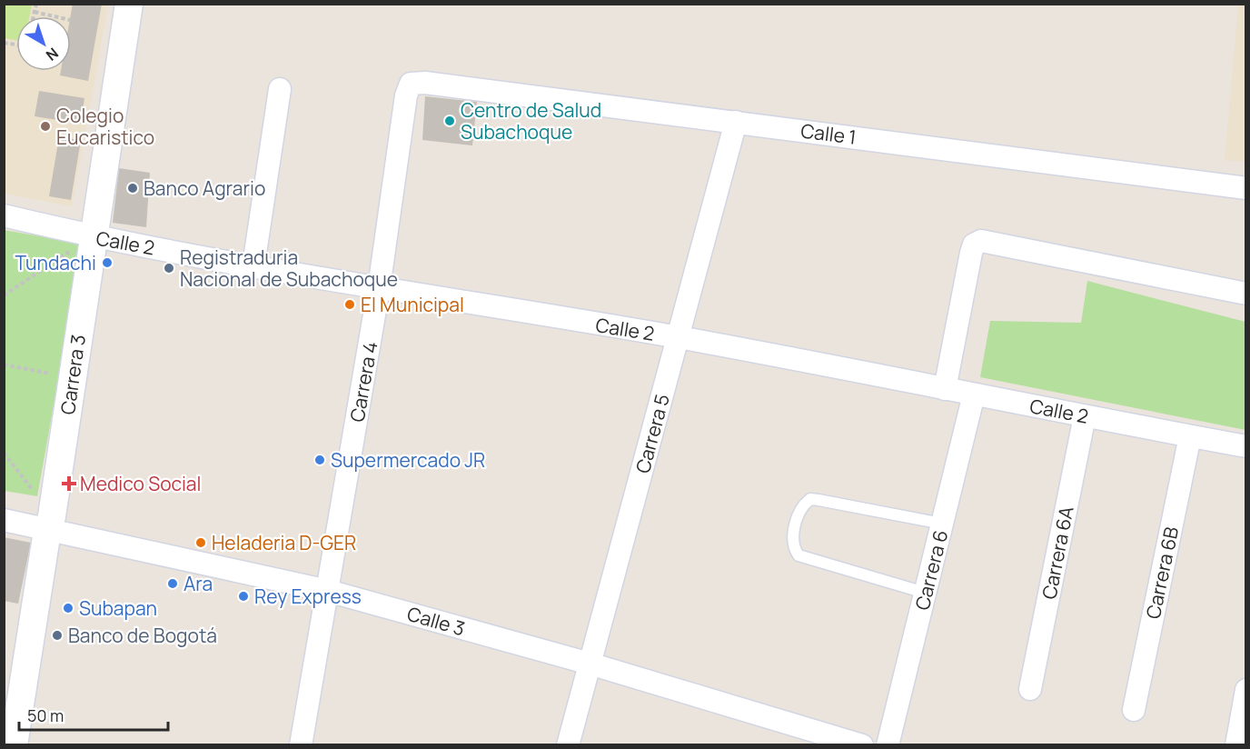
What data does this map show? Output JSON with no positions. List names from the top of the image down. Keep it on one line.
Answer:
{"streets":{"street":["Calle 1","Calle 2","Carrera 3","Carrera 4","Carrera 5","Carrera 6A","Carrera 6","Carrera 6B","Calle 3"]},"crossings":[["Calle 1","Carrera 4"],["Calle 1","Carrera 5"],["Calle 2","Carrera 3"],["Calle 2","Carrera 4"],["Calle 2","Carrera 5"],["Calle 2","Carrera 6A"],["Calle 2","Carrera 6"],["Calle 2","Carrera 6B"],["Carrera 3","Calle 3"],["Carrera 4","Calle 3"],["Carrera 5","Calle 3"]],"places":{"other":["Centro de Salud Subachoque","Colegio Eucaristico","Banco Agrario","Tundachi","Registraduria Nacional de Subachoque","El Municipal","Supermercado JR","Heladeria D-GER","Ara","Rey Express","Subapan","Banco de Bogotá"],"health":["Medico Social"]},"scale_bar":"50 m","north":"bottom right"}
